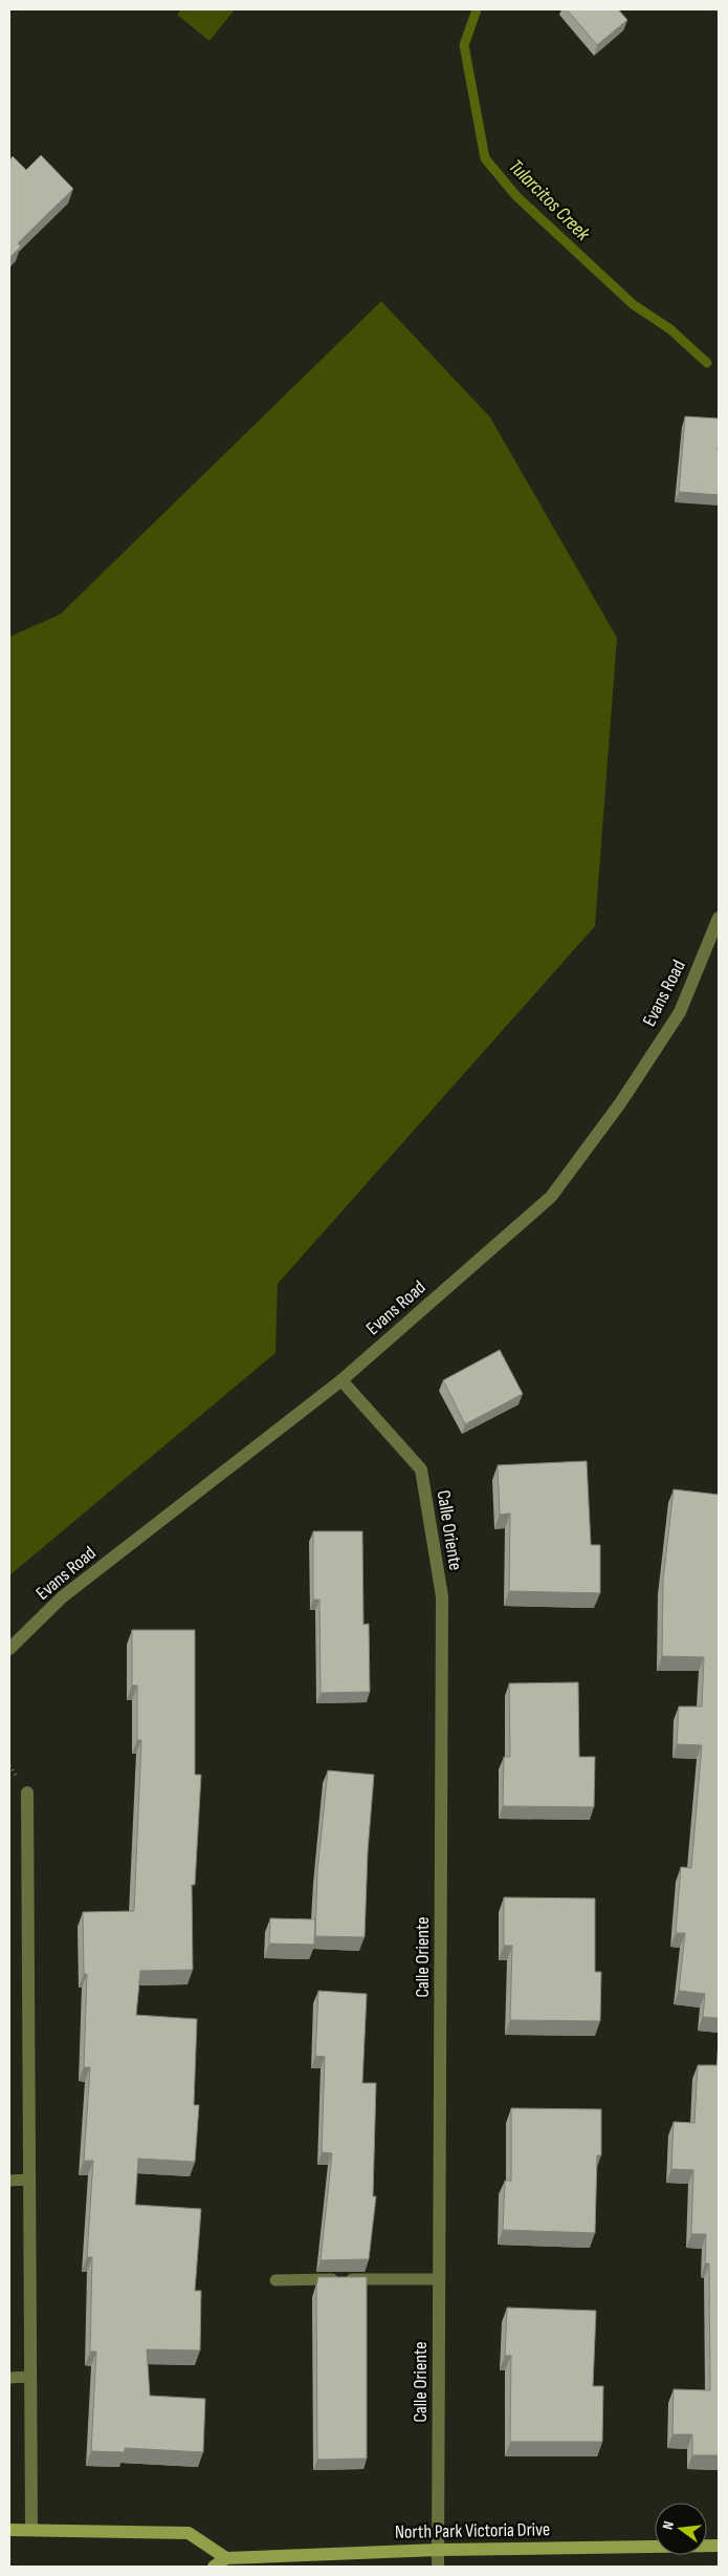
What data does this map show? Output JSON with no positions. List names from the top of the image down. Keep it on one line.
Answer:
{"streets":{"main road":["North Park Victoria Drive"],"street":["Evans Road","Calle Oriente"]},"crossings":[["Evans Road","Calle Oriente"],["Calle Oriente","North Park Victoria Drive"]],"water":["Tularcitos Creek"],"north":"left"}
